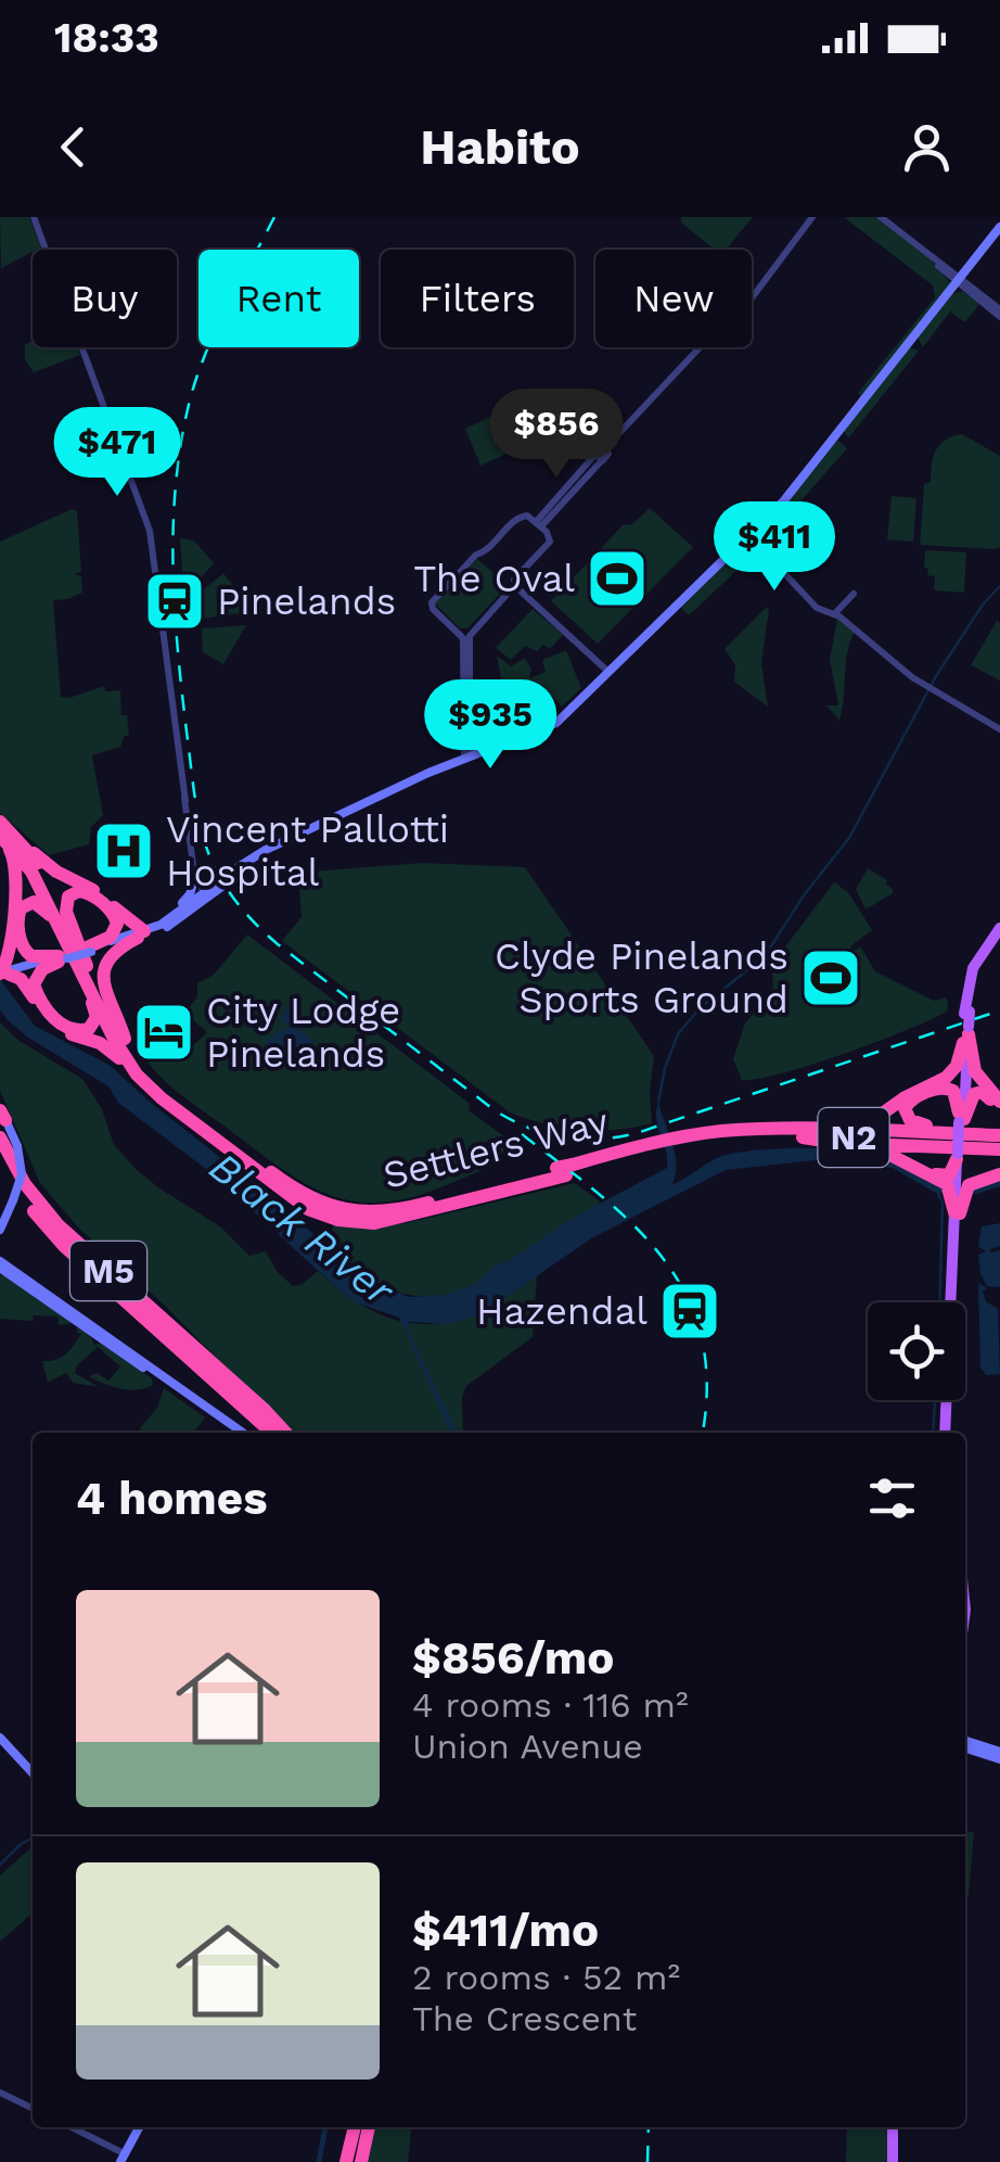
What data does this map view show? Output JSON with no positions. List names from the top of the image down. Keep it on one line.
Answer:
{"streets":{"highway":["N2","Settlers Way","M5"]},"water":["Black River"],"places":{"sports":["The Oval","Clyde Pinelands Sports Ground"],"station":["Pinelands","Hazendal"],"hospital":["Vincent Pallotti Hospital"],"hotel":["City Lodge Pinelands"]},"page":{"status":"18:33","header":"Habito","chip":["Buy","Rent","Filters","New"],"price":["$856","$471","$411","$935"],"heading":"4 homes","list":[{"name":"$856/mo","note":"4 rooms · 116 m² · Union Avenue"},{"name":"$411/mo","note":"2 rooms · 52 m² · The Crescent"}]}}
